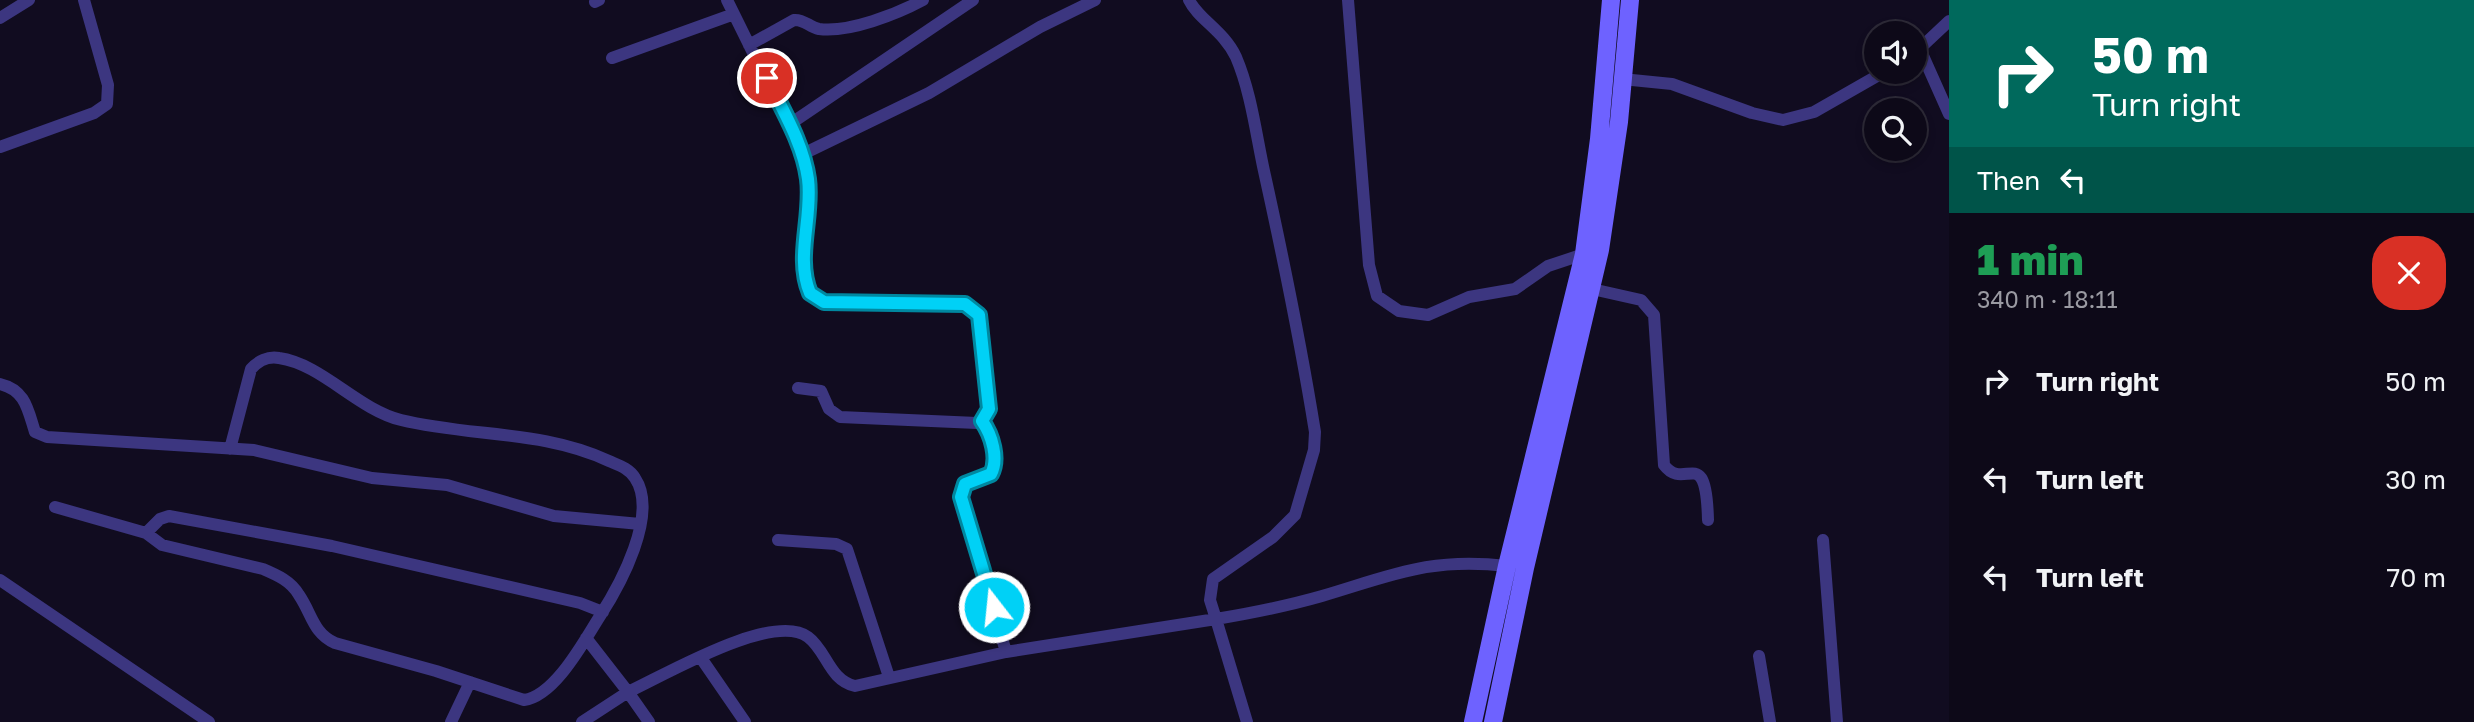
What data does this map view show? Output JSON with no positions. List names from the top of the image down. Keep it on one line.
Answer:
{"page":{"turn":["50 m","Turn right"],"then":"Then","heading":["1 min","340 m · 18:11"],"list":[{"name":"Turn right","value":"50 m"},{"name":"Turn left","value":"30 m"},{"name":"Turn left","value":"70 m"}]}}
